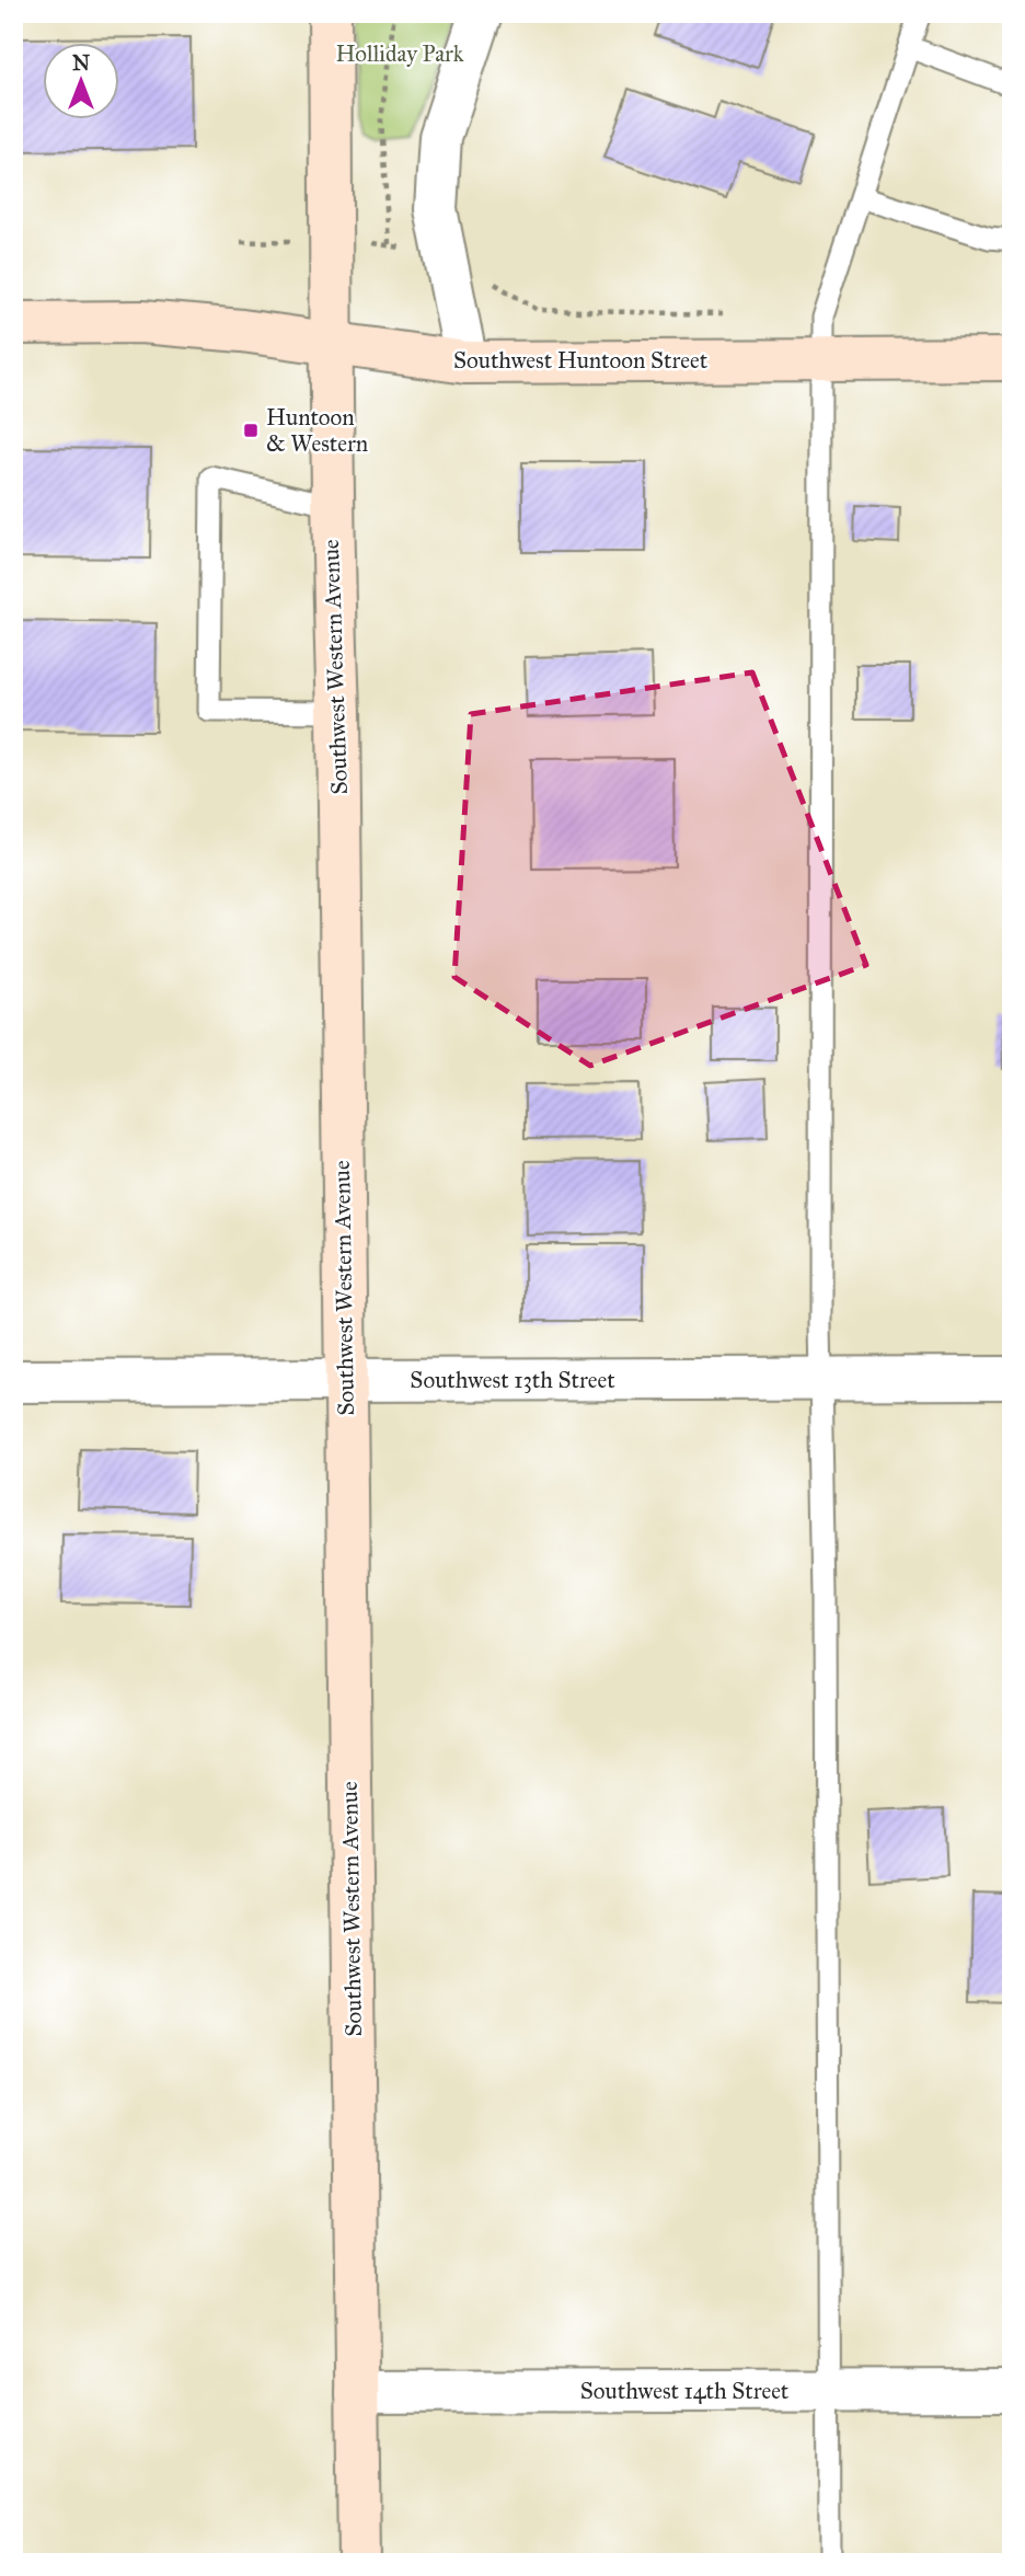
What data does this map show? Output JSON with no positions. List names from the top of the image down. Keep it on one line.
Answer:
{"streets":{"street":["Southwest Huntoon Street","Southwest Western Avenue","Southwest 13th Street","Southwest 14th Street"]},"crossings":[["Southwest Huntoon Street","Southwest Western Avenue"],["Southwest Western Avenue","Southwest 13th Street"],["Southwest Western Avenue","Southwest 14th Street"]],"parks":["Holliday Park"],"places":{"transit":["Huntoon & Western"]},"north":"top"}
